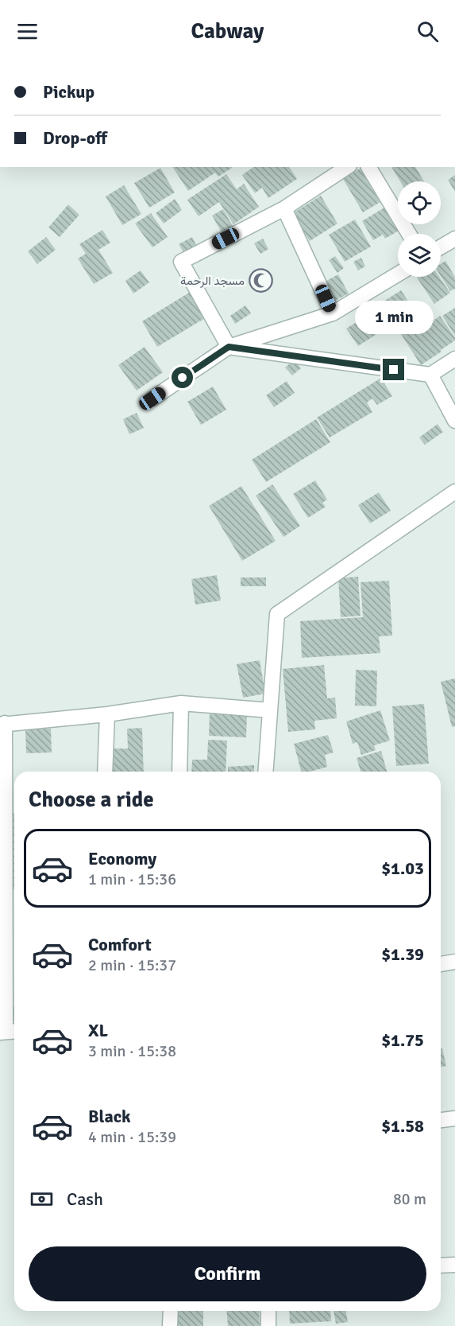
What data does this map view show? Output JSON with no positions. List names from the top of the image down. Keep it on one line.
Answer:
{"places":{"mosque":["مسجد الرحمة"]},"page":{"header":"Cabway","banner":["Pickup","Drop-off"],"bubble":"1 min","heading":"Choose a ride","list":[{"name":"Economy","note":"1 min · 15:36","value":"$1.03"},{"name":"Comfort","note":"2 min · 15:37","value":"$1.39"},{"name":"XL","note":"3 min · 15:38","value":"$1.75"},{"name":"Black","note":"4 min · 15:39","value":"$1.58"}],"pay":["Cash","80 m"],"buttons":"Confirm"}}
